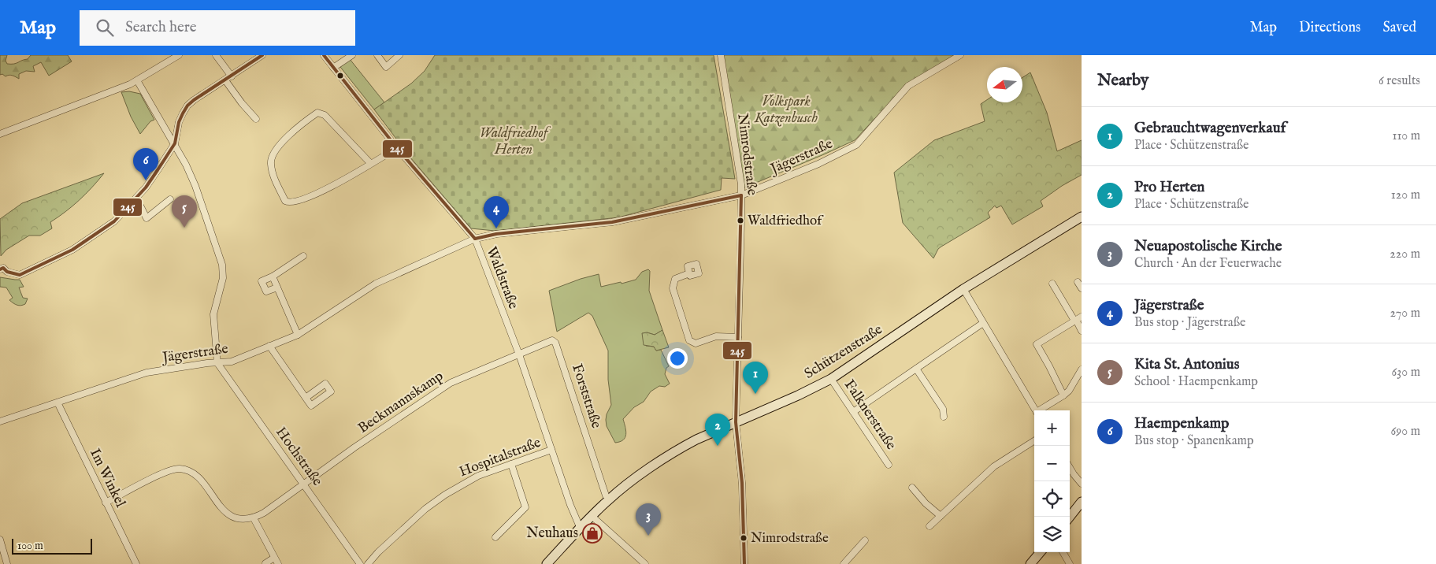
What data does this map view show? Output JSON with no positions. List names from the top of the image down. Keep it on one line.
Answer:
{"streets":{"main road":["Schützenstraße"],"street":["Nimrodstraße","Jägerstraße","Waldstraße","Forststraße","Beckmannskamp","Falknerstraße","Hochstraße","Hospitalstraße","Im Winkel"]},"crossings":[["Nimrodstraße","Jägerstraße"],["Nimrodstraße","Schützenstraße"],["Jägerstraße","Waldstraße"],["Jägerstraße","Hochstraße"],["Jägerstraße","Im Winkel"],["Waldstraße","Schützenstraße"],["Waldstraße","Forststraße"],["Waldstraße","Beckmannskamp"],["Waldstraße","Hospitalstraße"],["Schützenstraße","Falknerstraße"],["Forststraße","Beckmannskamp"],["Beckmannskamp","Hochstraße"]],"parks":["Volkspark Katzenbusch","Waldfriedhof Herten"],"places":{"other":["Waldfriedhof","Nimrodstraße"],"shop":["Neuhaus"]},"lines":["transit line 245"],"scale_bar":"100 m","north":"left","page":{"header":"Map","search":"Search here","nav":["Map","Directions","Saved"],"heading":["Nearby","6 results"],"list":[{"mark":"1","name":"Gebrauchtwagenverkauf","note":"Place · Schützenstraße","value":"110 m"},{"mark":"2","name":"Pro Herten","note":"Place · Schützenstraße","value":"120 m"},{"mark":"3","name":"Neuapostolische Kirche","note":"Church · An der Feuerwache","value":"220 m"},{"mark":"4","name":"Jägerstraße","note":"Bus stop · Jägerstraße","value":"270 m"},{"mark":"5","name":"Kita St. Antonius","note":"School · Haempenkamp","value":"630 m"},{"mark":"6","name":"Haempenkamp","note":"Bus stop · Spanenkamp","value":"690 m"}],"pins":["6","5","4","1","2","3"],"map_buttons":["+","−"],"scale":"100 m"}}
